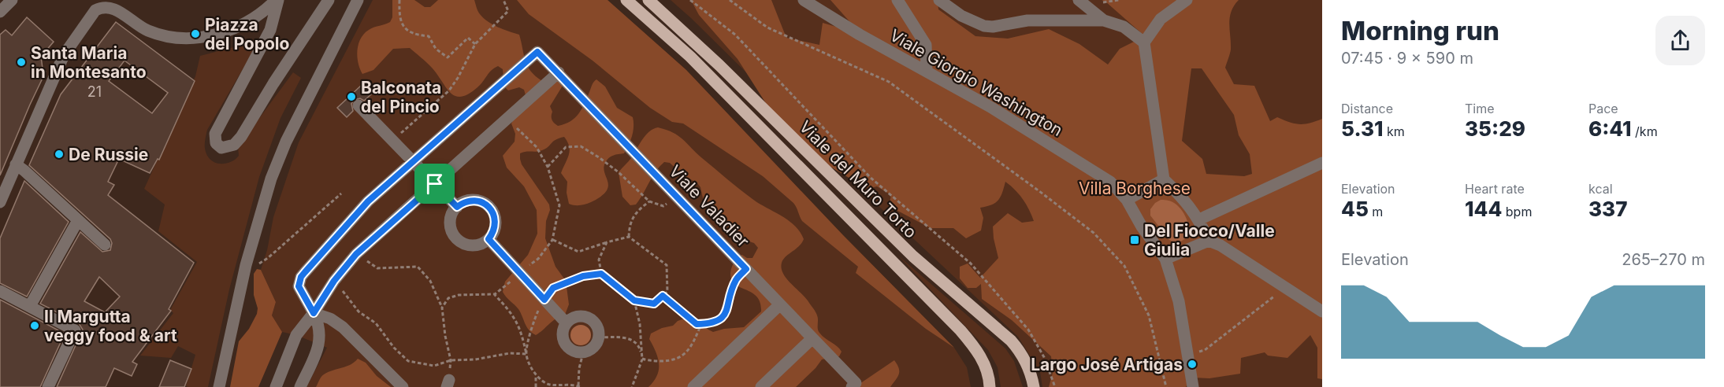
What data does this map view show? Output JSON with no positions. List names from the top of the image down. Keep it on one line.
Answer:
{"streets":{"main road":["Viale del Muro Torto"],"street":["Viale Giorgio Washington","Viale Valadier"]},"parks":["Villa Borghese"],"places":{"other":["Piazza del Popolo","Santa Maria in Montesanto","Balconata del Pincio","De Russie","Il Margutta veggy food & art","Largo José Artigas"],"transit":["Del Fiocco/Valle Giulia"]},"house_numbers":["21"],"page":{"heading":["Morning run","07:45 · 9 × 590 m"],"stats":[["Distance","5.31 km"],["Time","35:29"],["Pace","6:41 /km"],["Elevation","45 m"],["Heart rate","144 bpm"],["kcal","337"]],"chart":["Elevation","265–270 m"]}}
